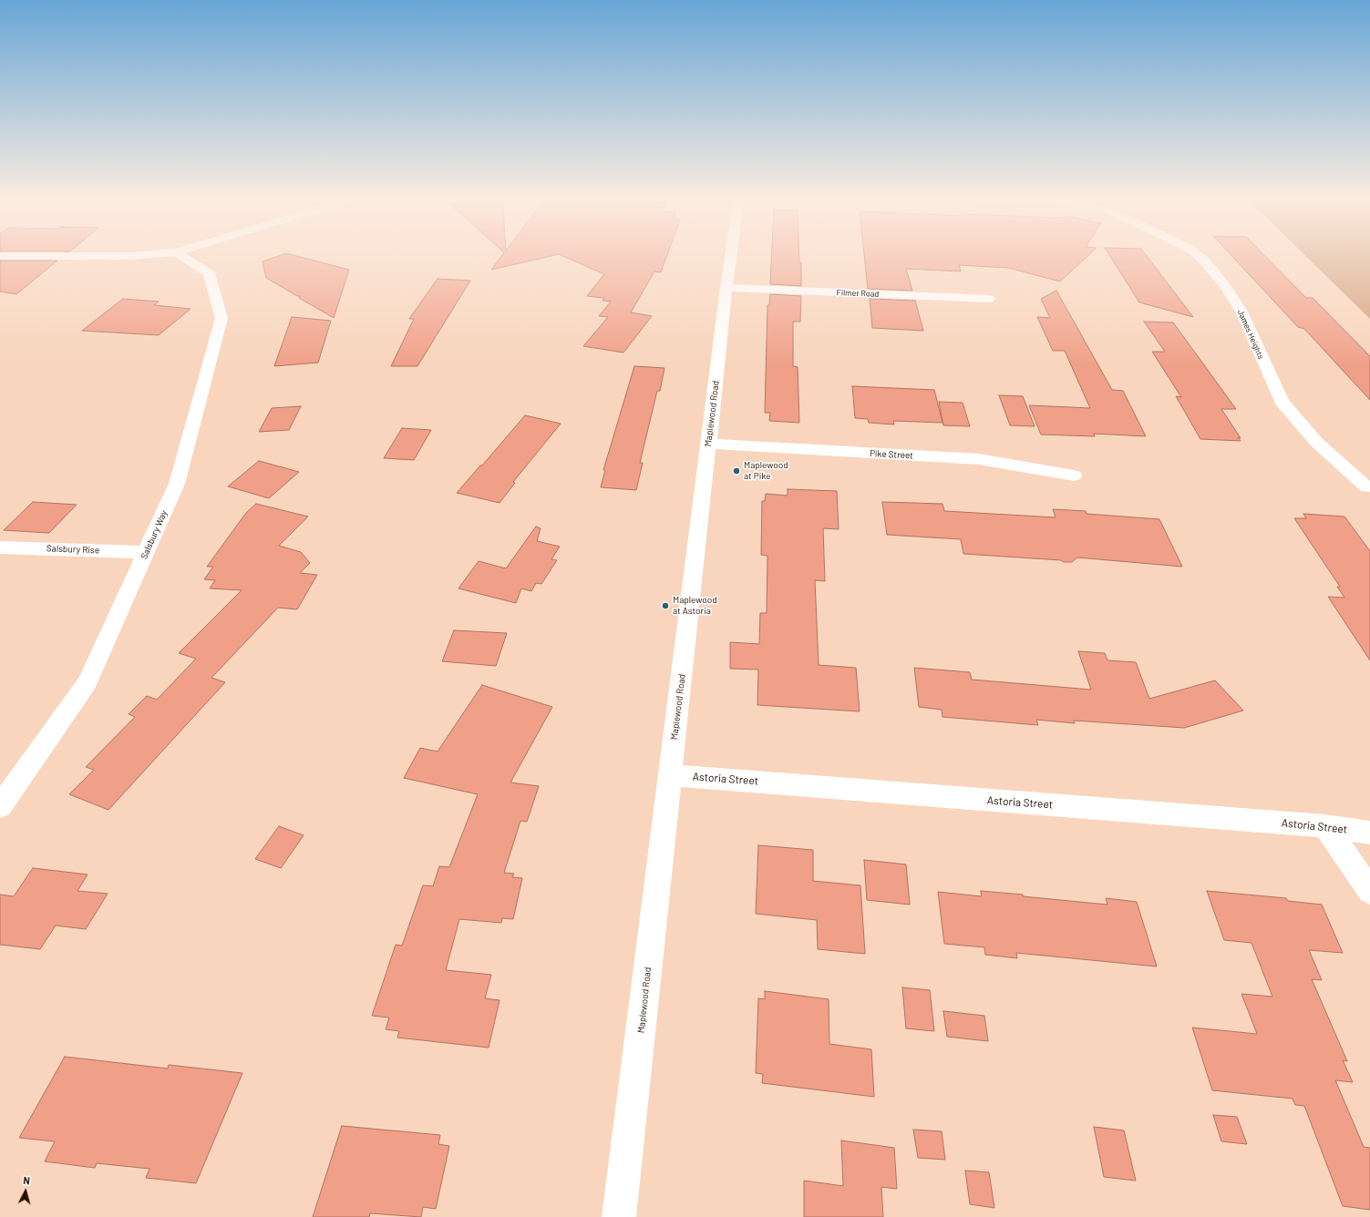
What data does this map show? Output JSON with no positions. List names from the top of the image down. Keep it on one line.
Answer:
{"streets":{"street":["Filmer Road","James Heights","Maplewood Road","Pike Street","Salsbury Way","Salsbury Rise","Astoria Street"]},"crossings":[["Filmer Road","Maplewood Road"],["Maplewood Road","Pike Street"],["Maplewood Road","Astoria Street"],["Salsbury Way","Salsbury Rise"]],"places":["Maplewood at Pike","Maplewood at Astoria"],"north":"top"}
